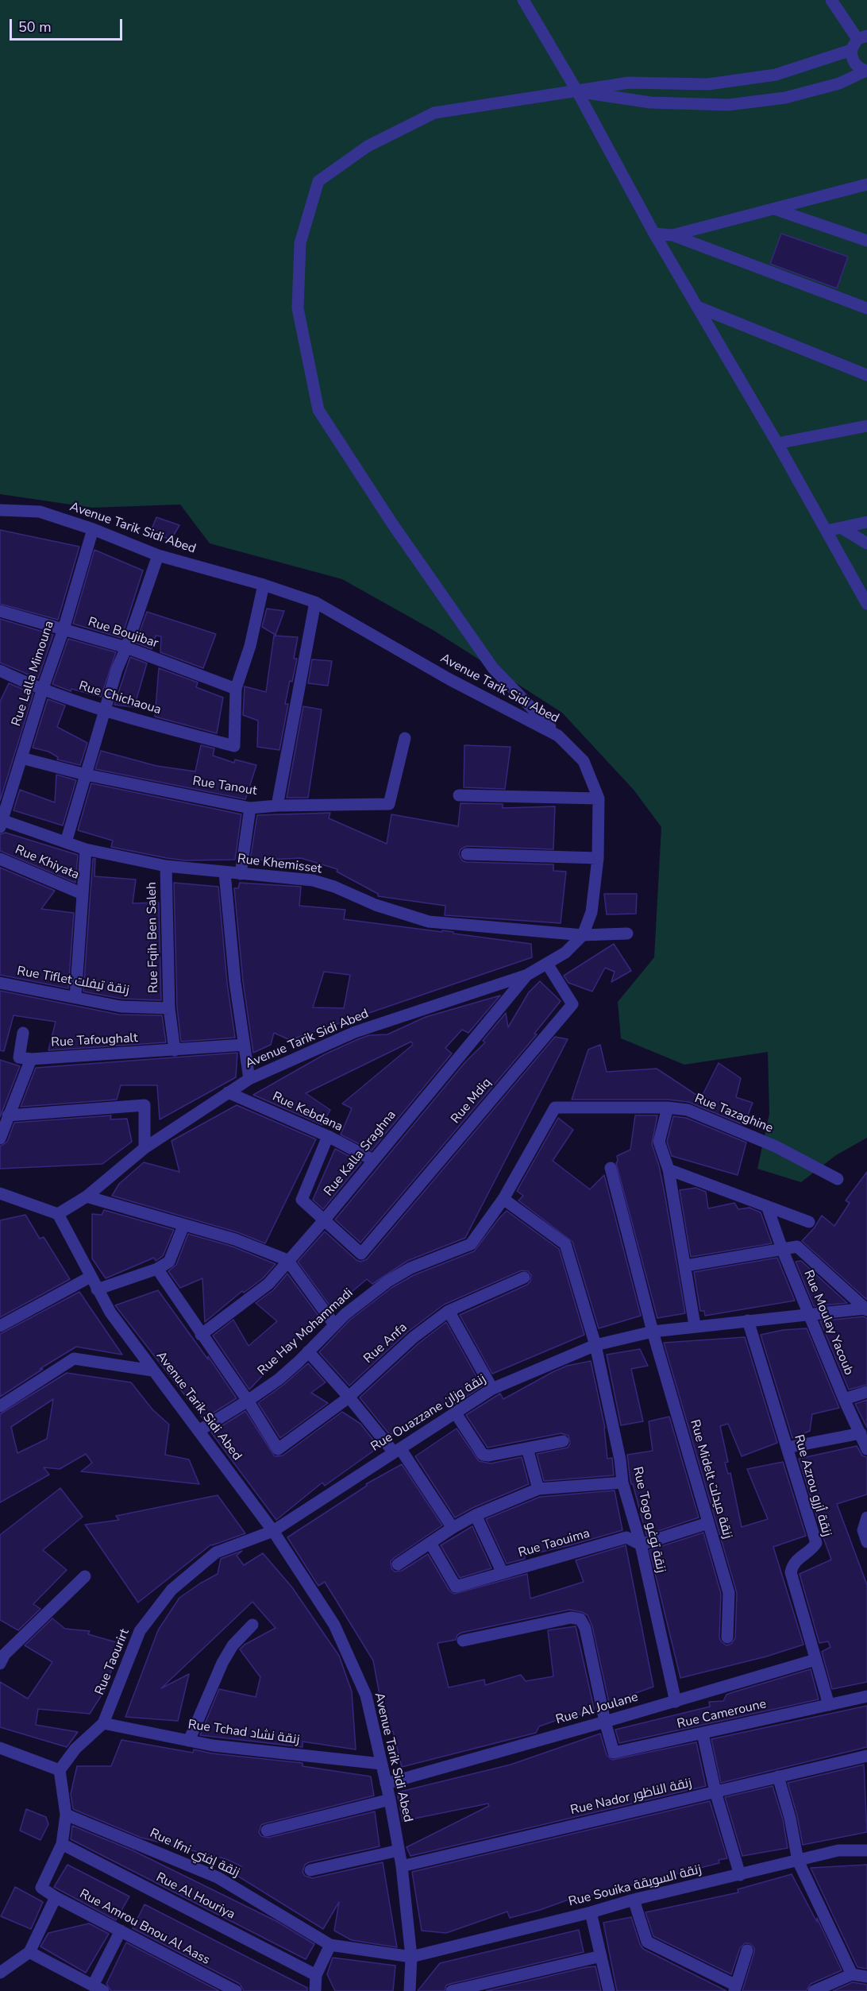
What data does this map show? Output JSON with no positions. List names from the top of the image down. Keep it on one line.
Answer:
{"streets":{"street":["Avenue Tarik Sidi Abed","Rue Boujibar","Rue Lalla Mimouna","Rue Chichaoua","Rue Tanout","Rue Khiyata","Rue Khemisset","Rue Fqih Ben Saleh","Rue Tiflet زنقة تيفلت","Rue Tafoughalt","Rue Mdiq","Rue Kebdana","Rue Tazaghine","Rue Kalla Sraghna","Rue Moulay Yacoub","Rue Hay Mohammadi","Rue Anfa","Rue Ouazzane زنقة وزان","Rue Midelt زنقة ميدلت","Rue Azrou زنقة أزرو","Rue Togo زنقة توغو","Rue Taouima","Rue Taourirt","Rue Al Joulane","Rue Cameroune","Rue Tchad زنقة نشاد","Rue Nador زنقة الناظور","Rue Ifni زنقة إفني","Rue Souika زنقة السويقة","Rue Al Houriya","Rue Amrou Bnou Al Aass"]},"crossings":[["Avenue Tarik Sidi Abed","Rue Lalla Mimouna"],["Avenue Tarik Sidi Abed","Rue Khemisset"],["Avenue Tarik Sidi Abed","Rue Mdiq"],["Avenue Tarik Sidi Abed","Rue Kebdana"],["Avenue Tarik Sidi Abed","Rue Kalla Sraghna"],["Avenue Tarik Sidi Abed","Rue Hay Mohammadi"],["Avenue Tarik Sidi Abed","Rue Ouazzane زنقة وزان"],["Avenue Tarik Sidi Abed","Rue Taourirt"],["Avenue Tarik Sidi Abed","Rue Al Joulane"],["Avenue Tarik Sidi Abed","Rue Tchad زنقة نشاد"],["Avenue Tarik Sidi Abed","Rue Nador زنقة الناظور"],["Avenue Tarik Sidi Abed","Rue Souika زنقة السويقة"],["Rue Boujibar","Rue Lalla Mimouna"],["Rue Boujibar","Rue Chichaoua"],["Rue Lalla Mimouna","Rue Chichaoua"],["Rue Lalla Mimouna","Rue Tanout"],["Rue Lalla Mimouna","Rue Khemisset"],["Rue Khemisset","Rue Fqih Ben Saleh"],["Rue Fqih Ben Saleh","Rue Tiflet زنقة تيفلت"],["Rue Fqih Ben Saleh","Rue Tafoughalt"],["Rue Mdiq","Rue Kalla Sraghna"],["Rue Kebdana","Rue Kalla Sraghna"],["Rue Tazaghine","Rue Hay Mohammadi"],["Rue Moulay Yacoub","Rue Ouazzane زنقة وزان"],["Rue Hay Mohammadi","Rue Anfa"],["Rue Hay Mohammadi","Rue Togo زنقة توغو"],["Rue Ouazzane زنقة وزان","Rue Midelt زنقة ميدلت"],["Rue Ouazzane زنقة وزان","Rue Azrou زنقة أزرو"],["Rue Ouazzane زنقة وزان","Rue Togo زنقة توغو"],["Rue Ouazzane زنقة وزان","Rue Taourirt"],["Rue Azrou زنقة أزرو","Rue Al Joulane"],["Rue Azrou زنقة أزرو","Rue Cameroune"],["Rue Togo زنقة توغو","Rue Taouima"],["Rue Togo زنقة توغو","Rue Al Joulane"],["Rue Taourirt","Rue Tchad زنقة نشاد"],["Rue Al Joulane","Rue Cameroune"],["Rue Al Houriya","Rue Amrou Bnou Al Aass"]],"scale_bar":"50 m"}
